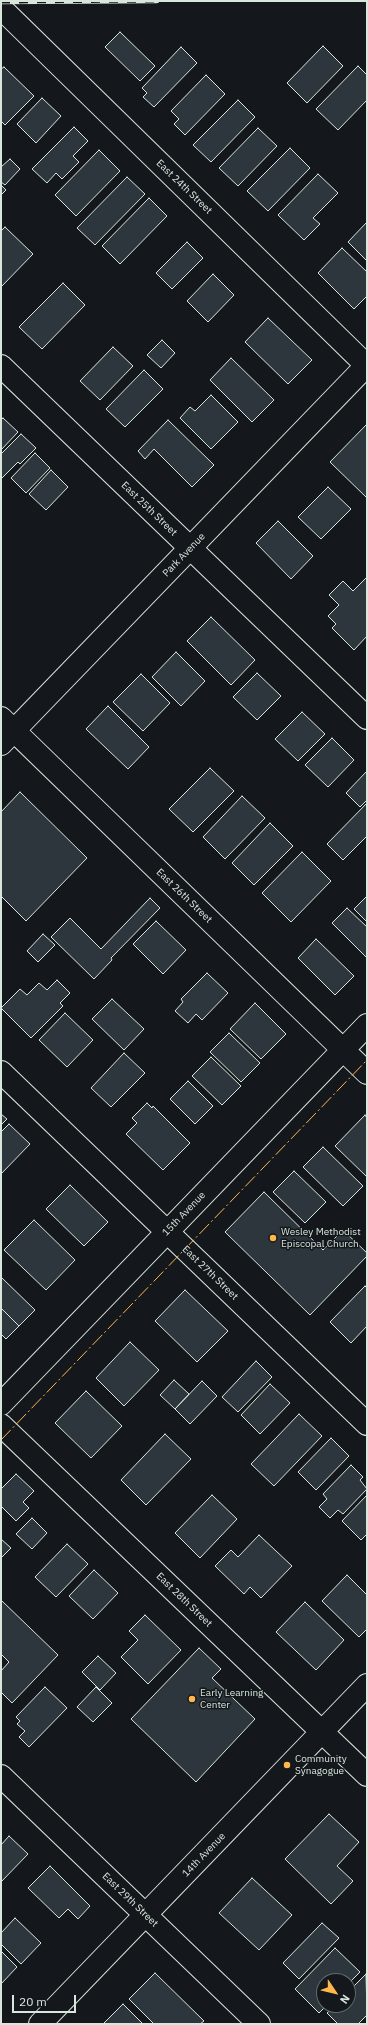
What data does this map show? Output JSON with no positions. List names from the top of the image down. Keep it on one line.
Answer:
{"streets":{"street":["East 24th Street","East 25th Street","Park Avenue","East 26th Street","15th Avenue","East 27th Street","East 28th Street","14th Avenue","East 29th Street"]},"crossings":[["East 24th Street","Park Avenue"],["East 25th Street","Park Avenue"],["Park Avenue","East 26th Street"],["East 26th Street","15th Avenue"],["15th Avenue","East 27th Street"],["East 28th Street","14th Avenue"],["14th Avenue","East 29th Street"]],"places":["Wesley Methodist Episcopal Church","Early Learning Center","Community Synagogue"],"scale_bar":"20 m","north":"bottom right"}
